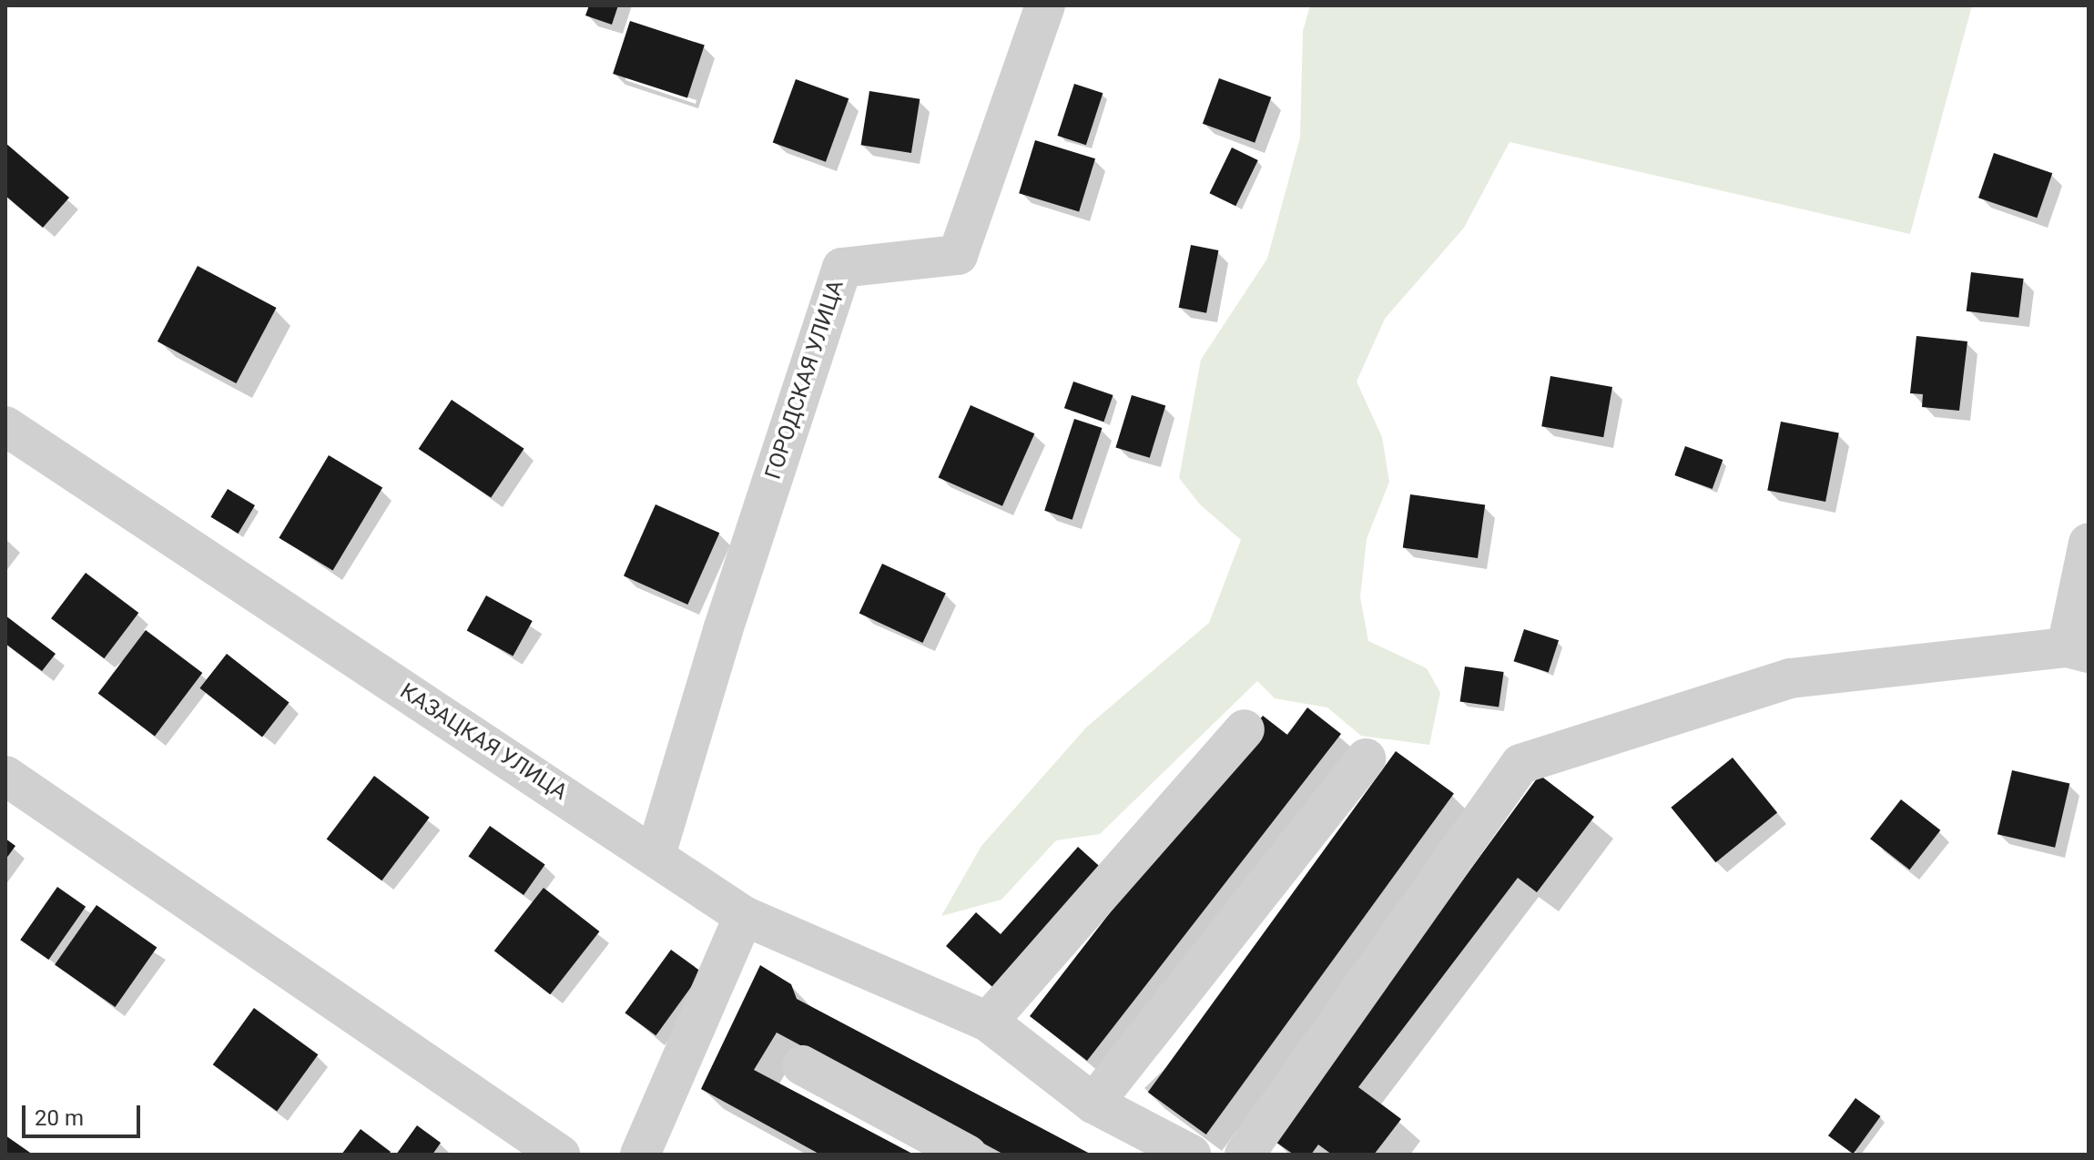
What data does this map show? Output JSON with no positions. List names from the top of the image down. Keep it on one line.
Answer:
{"streets":{"street":["ГОРОДСКАЯ УЛИЦА","КАЗАЦКАЯ УЛИЦА"]},"crossings":[["ГОРОДСКАЯ УЛИЦА","КАЗАЦКАЯ УЛИЦА"]],"scale_bar":"20 m"}
